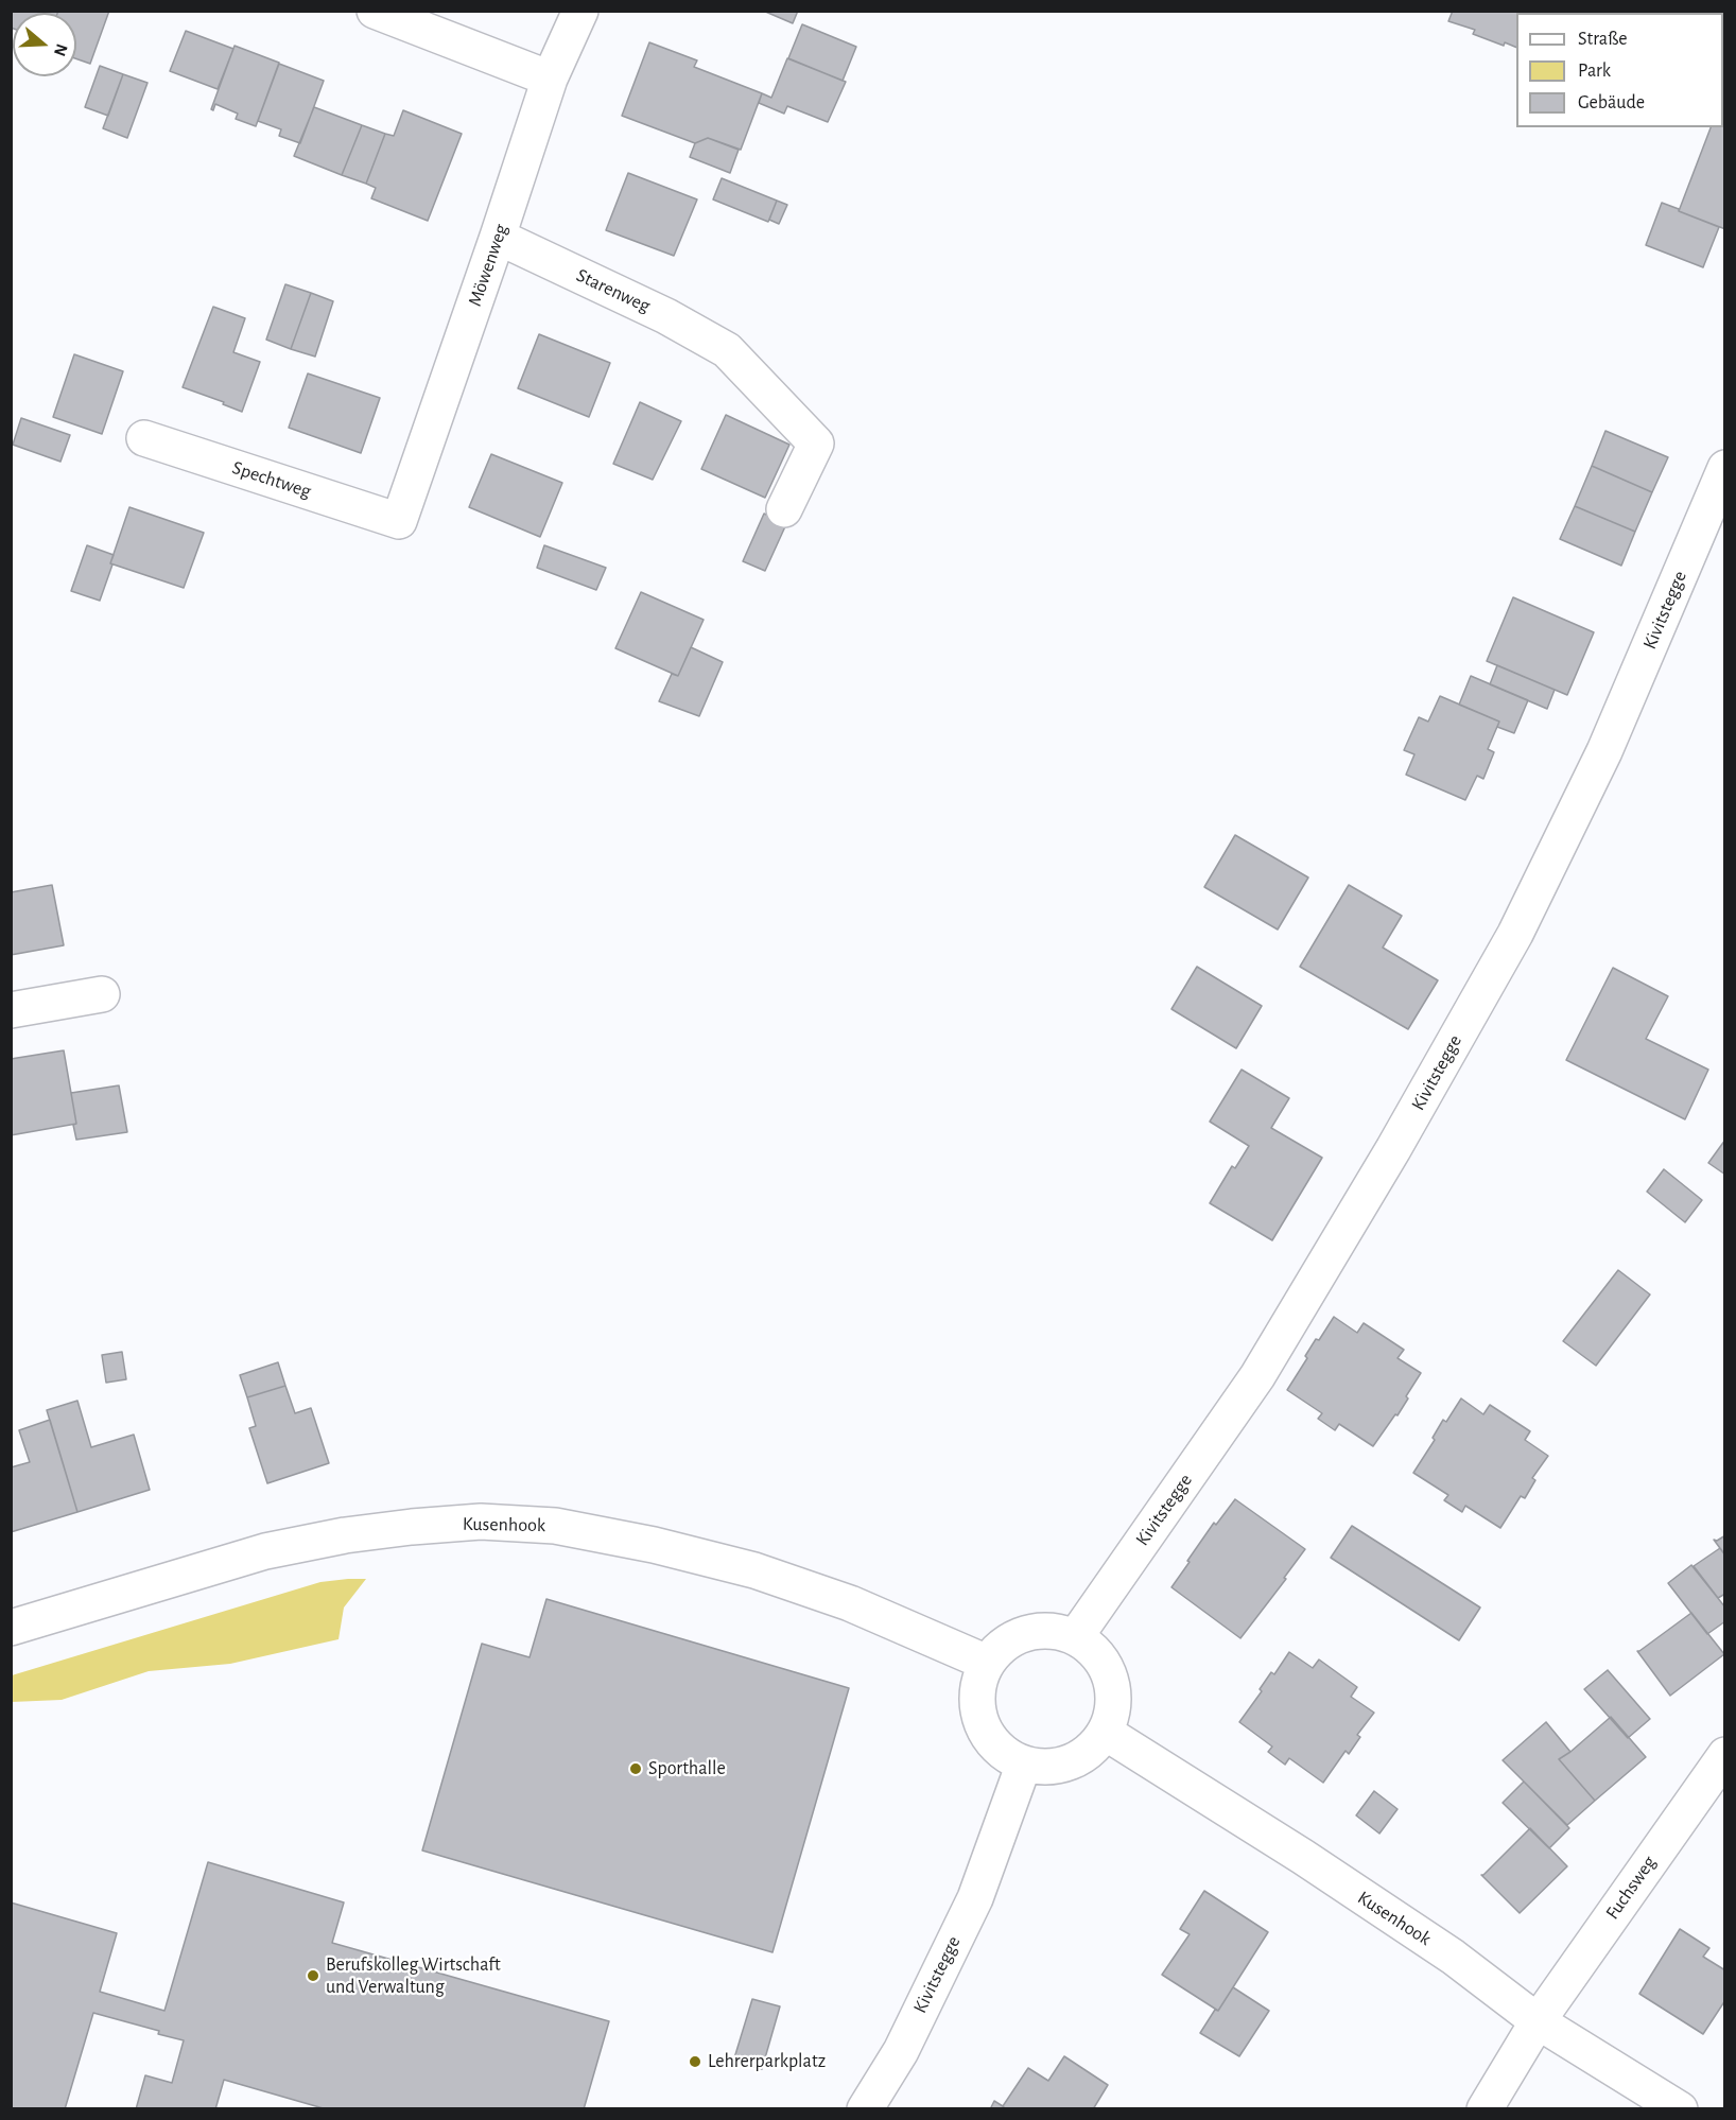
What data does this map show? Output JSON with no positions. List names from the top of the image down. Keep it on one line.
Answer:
{"streets":{"street":["Möwenweg","Starenweg","Spechtweg","Kivitstegge","Kusenhook","Fuchsweg"]},"crossings":[["Möwenweg","Starenweg"],["Möwenweg","Spechtweg"],["Kivitstegge","Kusenhook"],["Kusenhook","Fuchsweg"]],"places":["Sporthalle","Berufskolleg Wirtschaft und Verwaltung","Lehrerparkplatz"],"legend":["Straße","Park","Gebäude"],"north":"right"}
